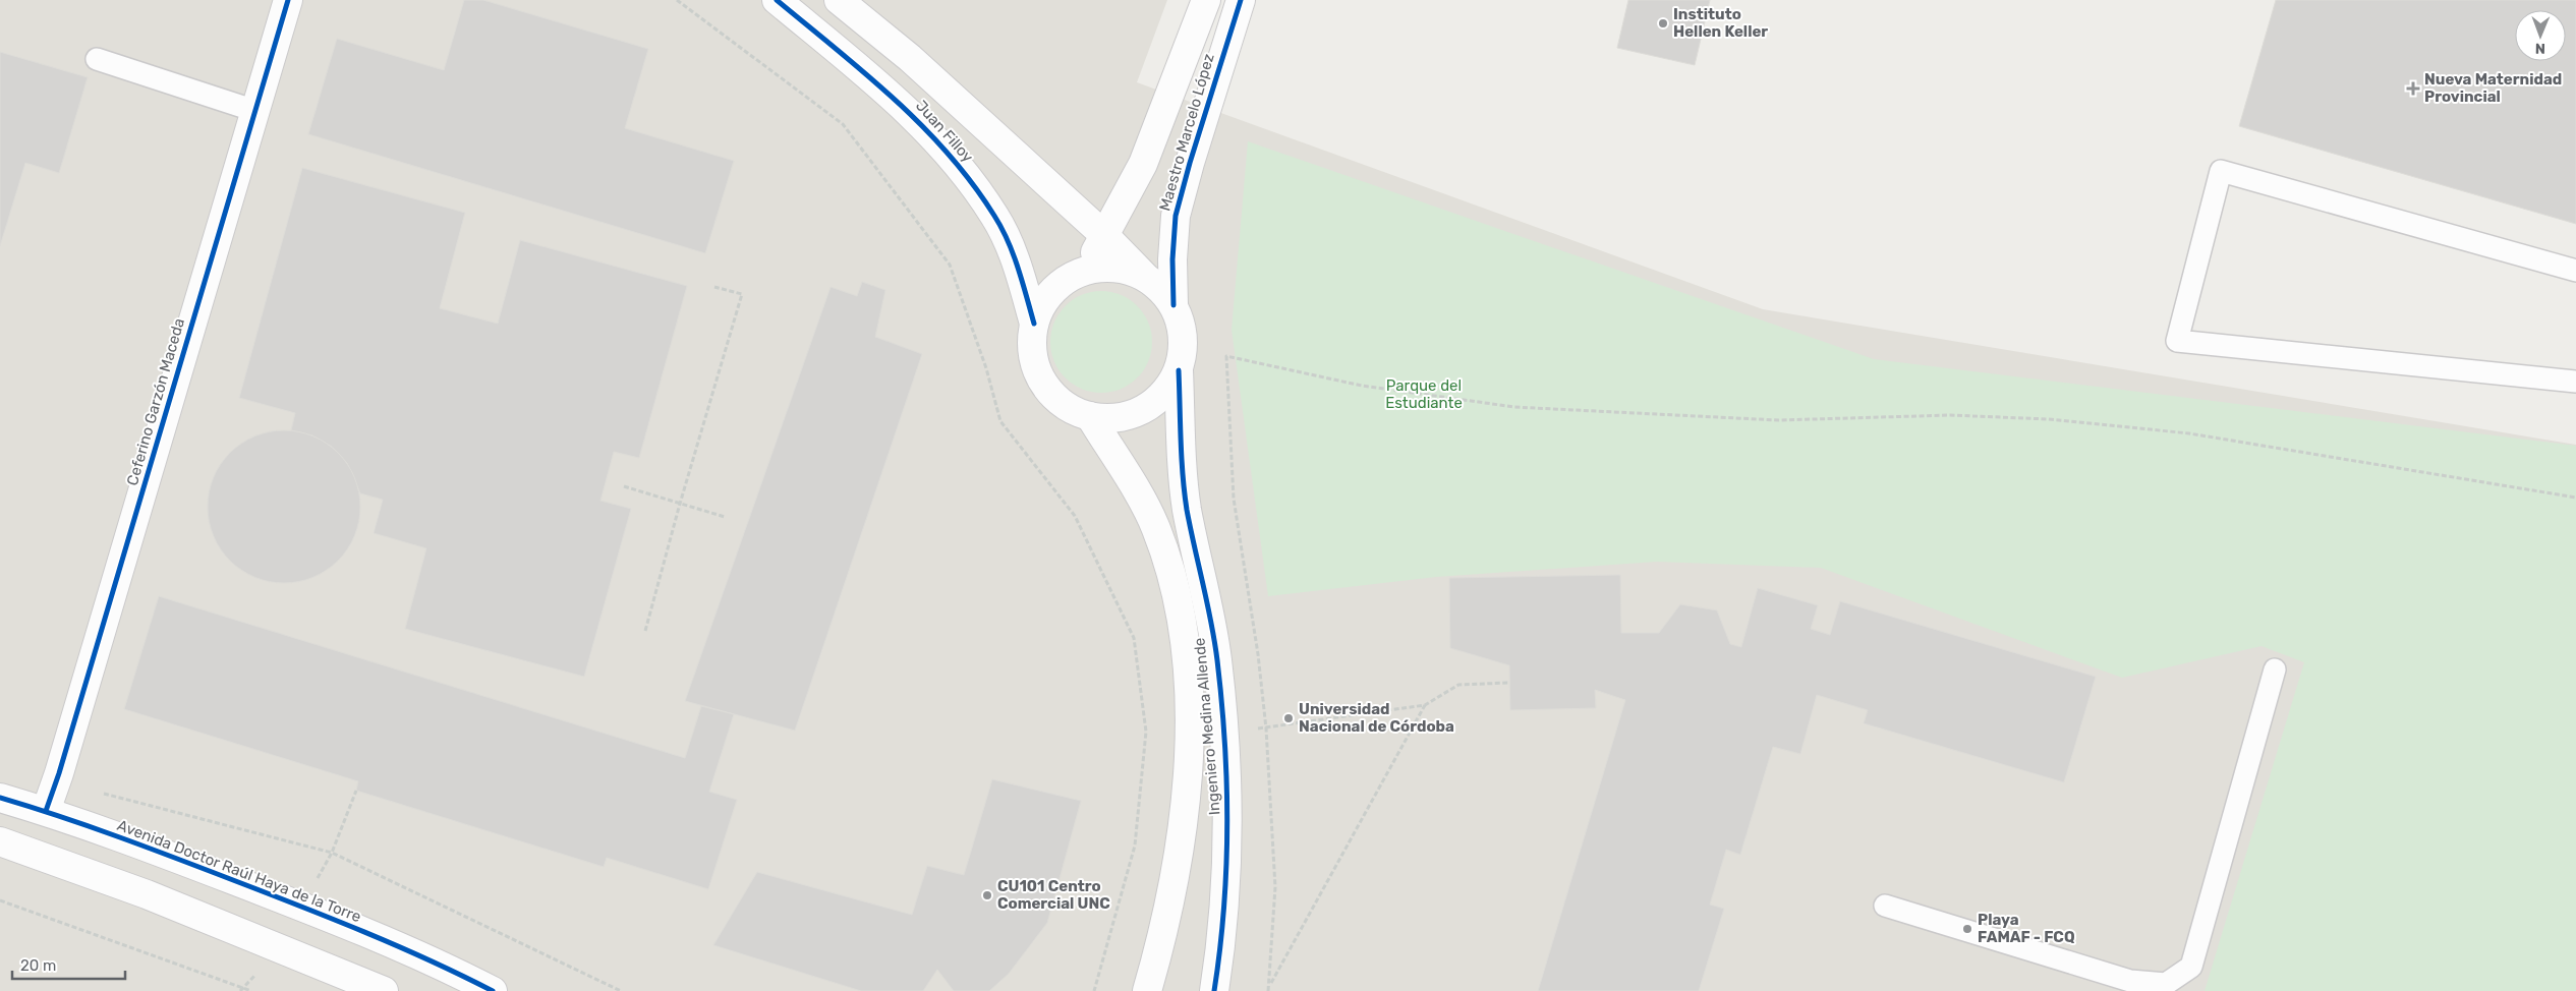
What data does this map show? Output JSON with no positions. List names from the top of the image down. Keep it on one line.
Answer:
{"streets":{"street":["Juan Filloy","Maestro Marcelo López","Ceferino Garzón Maceda","Ingeniero Medina Allende","Avenida Doctor Raúl Haya de la Torre"]},"crossings":[["Juan Filloy","Maestro Marcelo López"],["Juan Filloy","Ingeniero Medina Allende"],["Maestro Marcelo López","Ingeniero Medina Allende"],["Ceferino Garzón Maceda","Avenida Doctor Raúl Haya de la Torre"]],"parks":["Parque del Estudiante"],"places":{"other":["Instituto Hellen Keller","Universidad Nacional de Córdoba","CU101 Centro Comercial UNC","Playa FAMAF - FCQ"],"health":["Nueva Maternidad Provincial"]},"scale_bar":"20 m","north":"bottom"}
